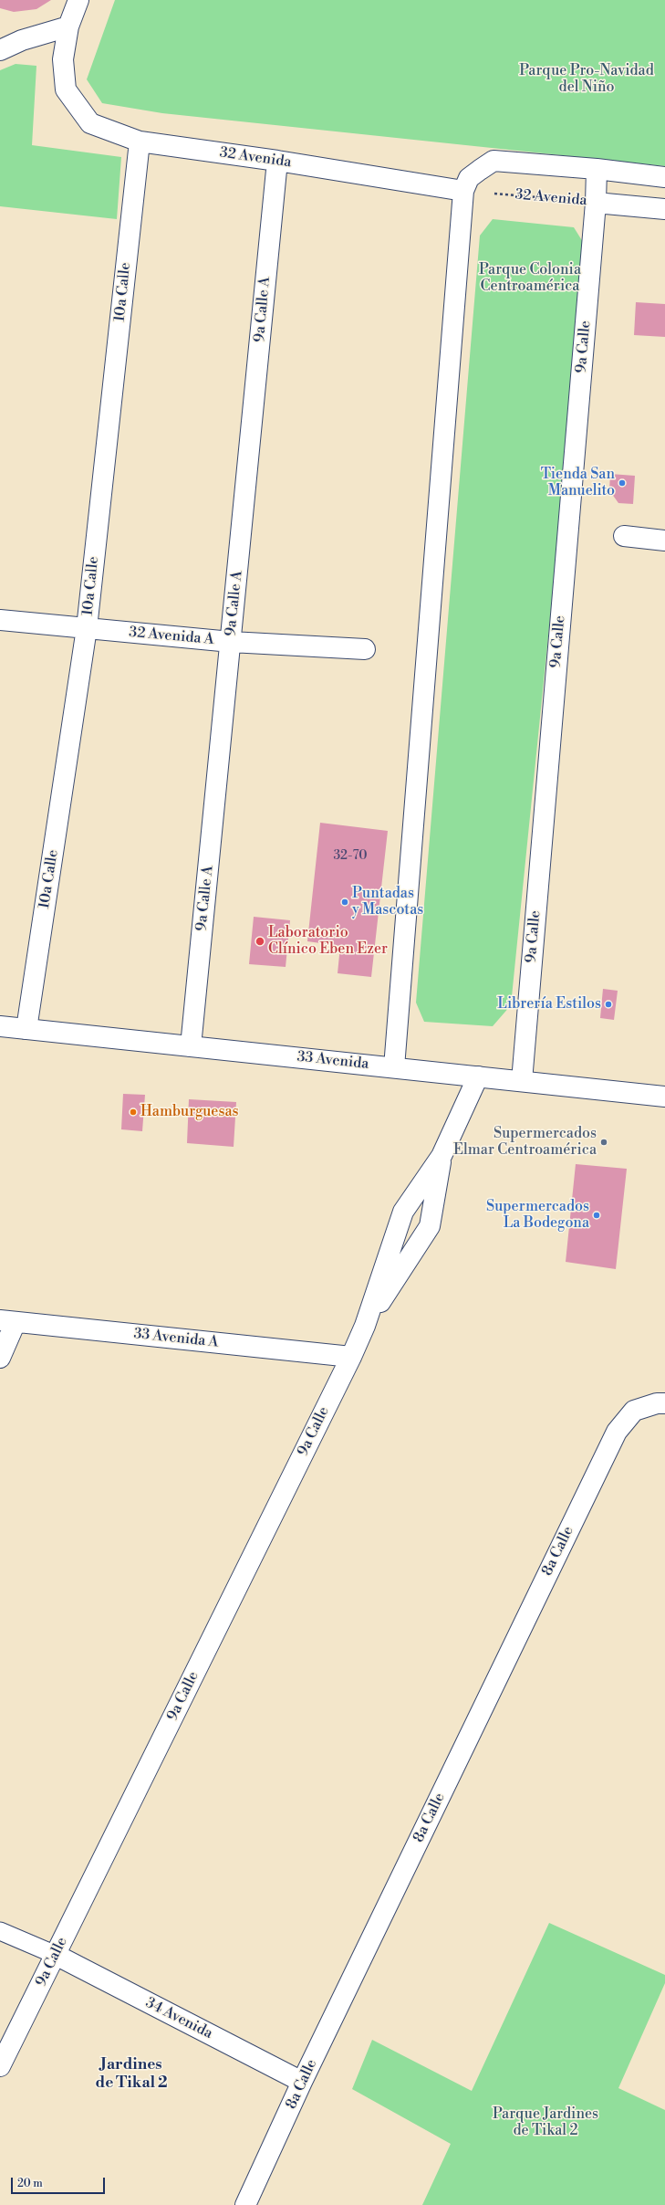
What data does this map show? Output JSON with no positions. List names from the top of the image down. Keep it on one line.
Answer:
{"streets":{"street":["32 Avenida","10a Calle","9a Calle A","9a Calle","32 Avenida A","33 Avenida","33 Avenida A","8a Calle","34 Avenida"]},"crossings":[["32 Avenida","10a Calle"],["32 Avenida","9a Calle A"],["32 Avenida","9a Calle"],["10a Calle","32 Avenida A"],["10a Calle","33 Avenida"],["9a Calle A","32 Avenida A"],["9a Calle A","33 Avenida"],["9a Calle","33 Avenida"],["9a Calle","33 Avenida A"],["9a Calle","34 Avenida"],["8a Calle","34 Avenida"]],"districts":["Jardines de Tikal 2"],"parks":["Parque Pro-Navidad del Niño","Parque Colonia Centroamérica","Parque Jardines de Tikal 2"],"places":["Tienda San Manuelito","Puntadas y Mascotas","Laboratorio Clínico Eben Ezer","Librería Estilos","Hamburguesas","Supermercados Elmar Centroamérica","Supermercados La Bodegona"],"house_numbers":["32-70"],"scale_bar":"20 m"}
